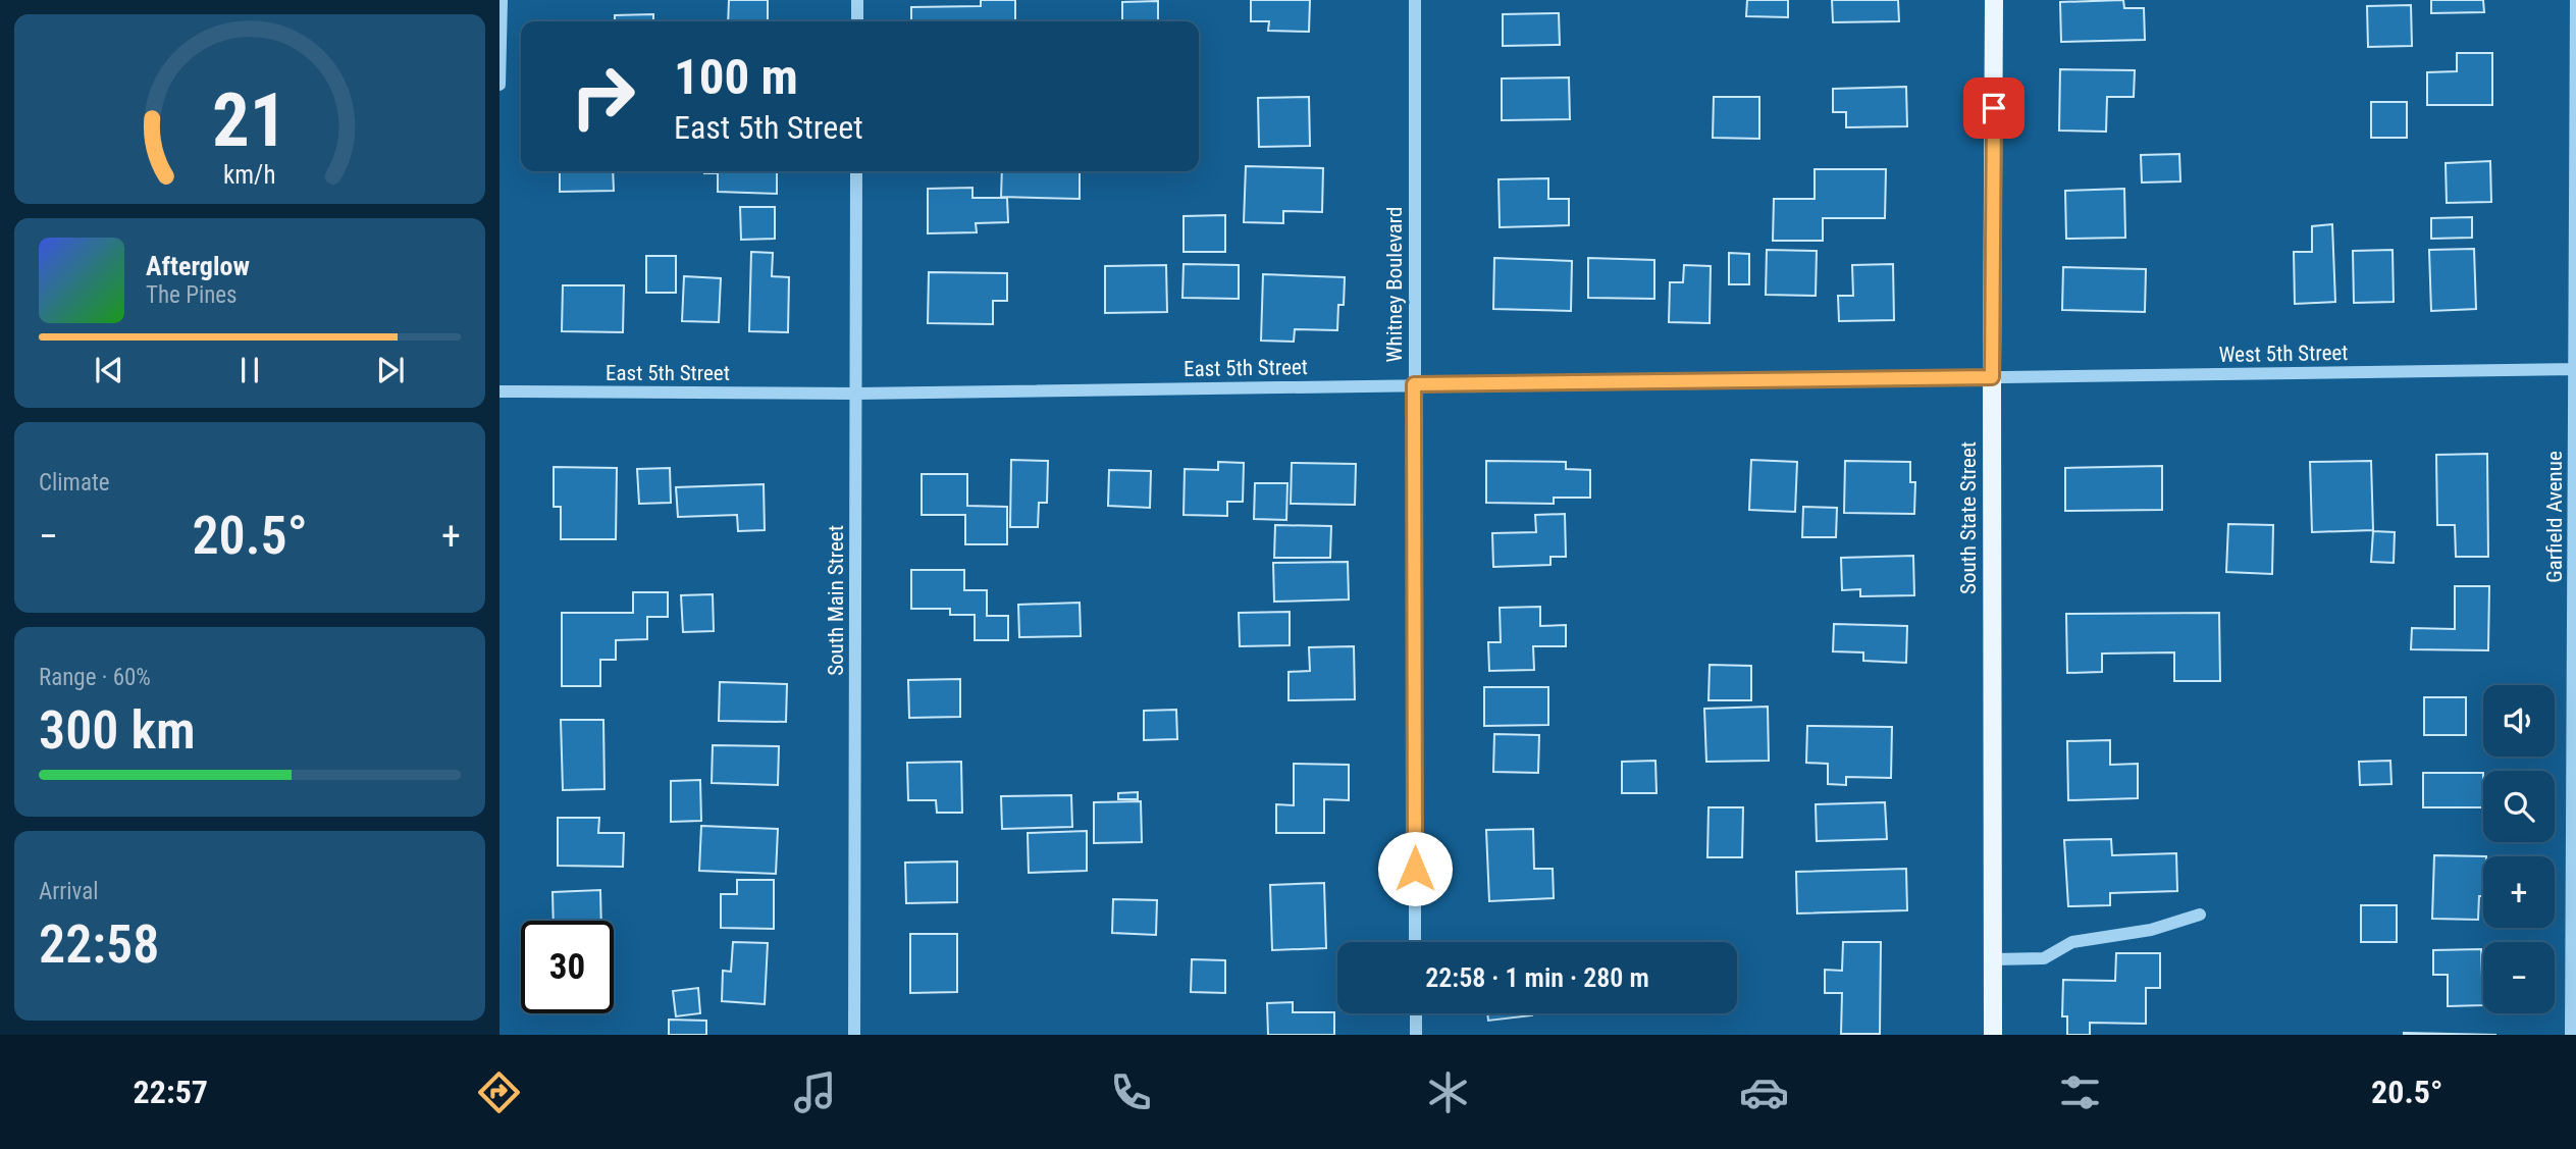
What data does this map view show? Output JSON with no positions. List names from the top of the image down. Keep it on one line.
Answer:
{"streets":{"main road":["South State Street"],"street":["Whitney Boulevard","West 5th Street","East 5th Street","Garfield Avenue","South Main Street"]},"crossings":[["Whitney Boulevard","East 5th Street"],["West 5th Street","East 5th Street"],["West 5th Street","Garfield Avenue"],["West 5th Street","South State Street"],["East 5th Street","South State Street"],["East 5th Street","South Main Street"]],"page":{"turn":["100 m","East 5th Street"],"song":["Afterglow","The Pines"],"tile":["Climate",["Range · 60%","300 km"],["Arrival","22:58"]],"heat":["−","20.5°","+"],"map_buttons":["+","−"],"limit":"30","trip":"22:58 · 1 min · 280 m","tabs":["22:57","20.5°"],"gauge":["21","km/h"]}}
